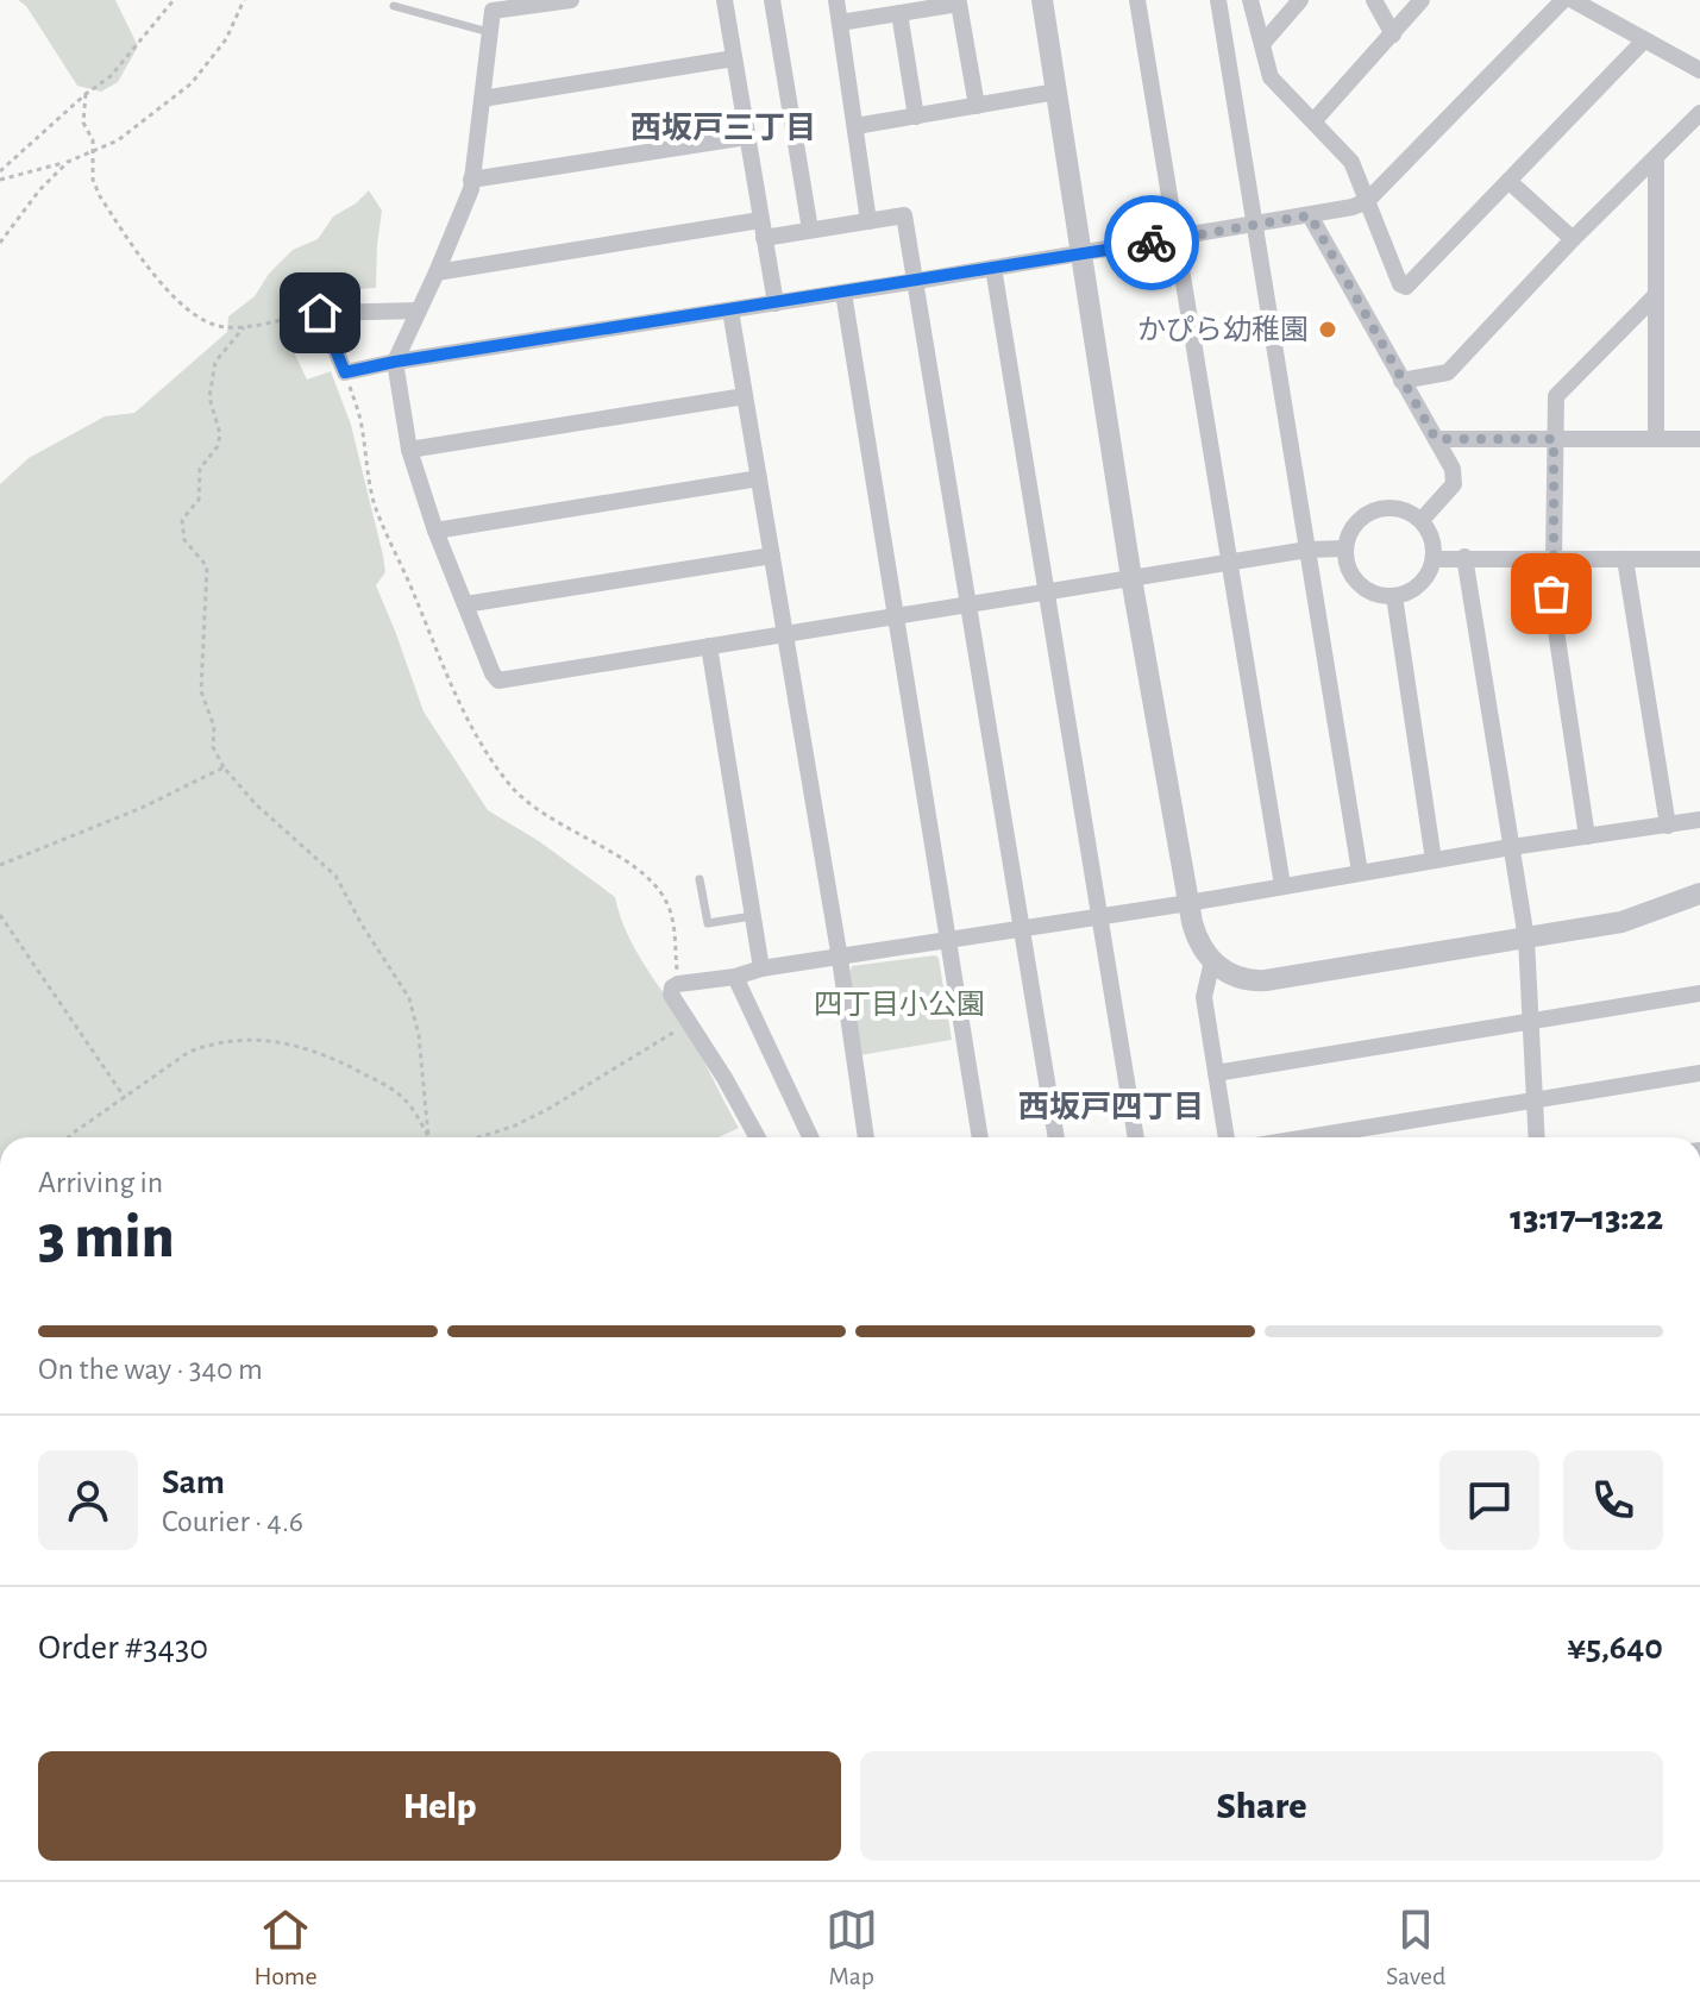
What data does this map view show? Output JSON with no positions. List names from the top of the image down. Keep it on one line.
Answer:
{"districts":["西坂戸三丁目","西坂戸四丁目"],"parks":["四丁目小公園"],"places":["かぴら幼稚園"],"page":{"heading":["3 min","Arriving in","13:17–13:22"],"panel":["Sam","Courier · 4.6","Order #3430","¥5,640"],"bar":"On the way · 340 m","buttons":["Help","Share"],"tabs":["Home","Map","Saved"]}}
